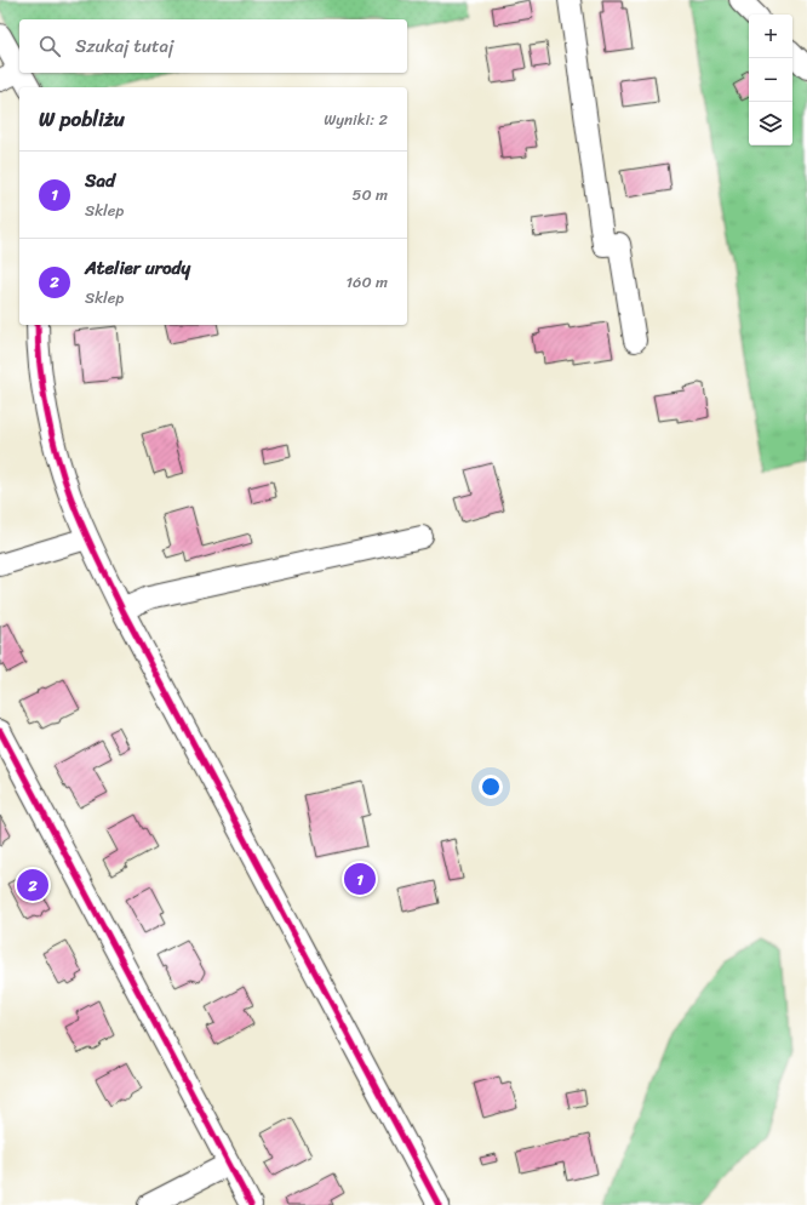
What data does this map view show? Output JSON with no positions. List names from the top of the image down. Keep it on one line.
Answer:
{"page":{"map_buttons":["+","−"],"search":"Szukaj tutaj","heading":["W pobliżu","Wyniki: 2"],"list":[{"mark":"1","name":"Sad","note":"Sklep","value":"50 m"},{"mark":"2","name":"Atelier urody","note":"Sklep","value":"160 m"}],"pins":["1","2"]}}
